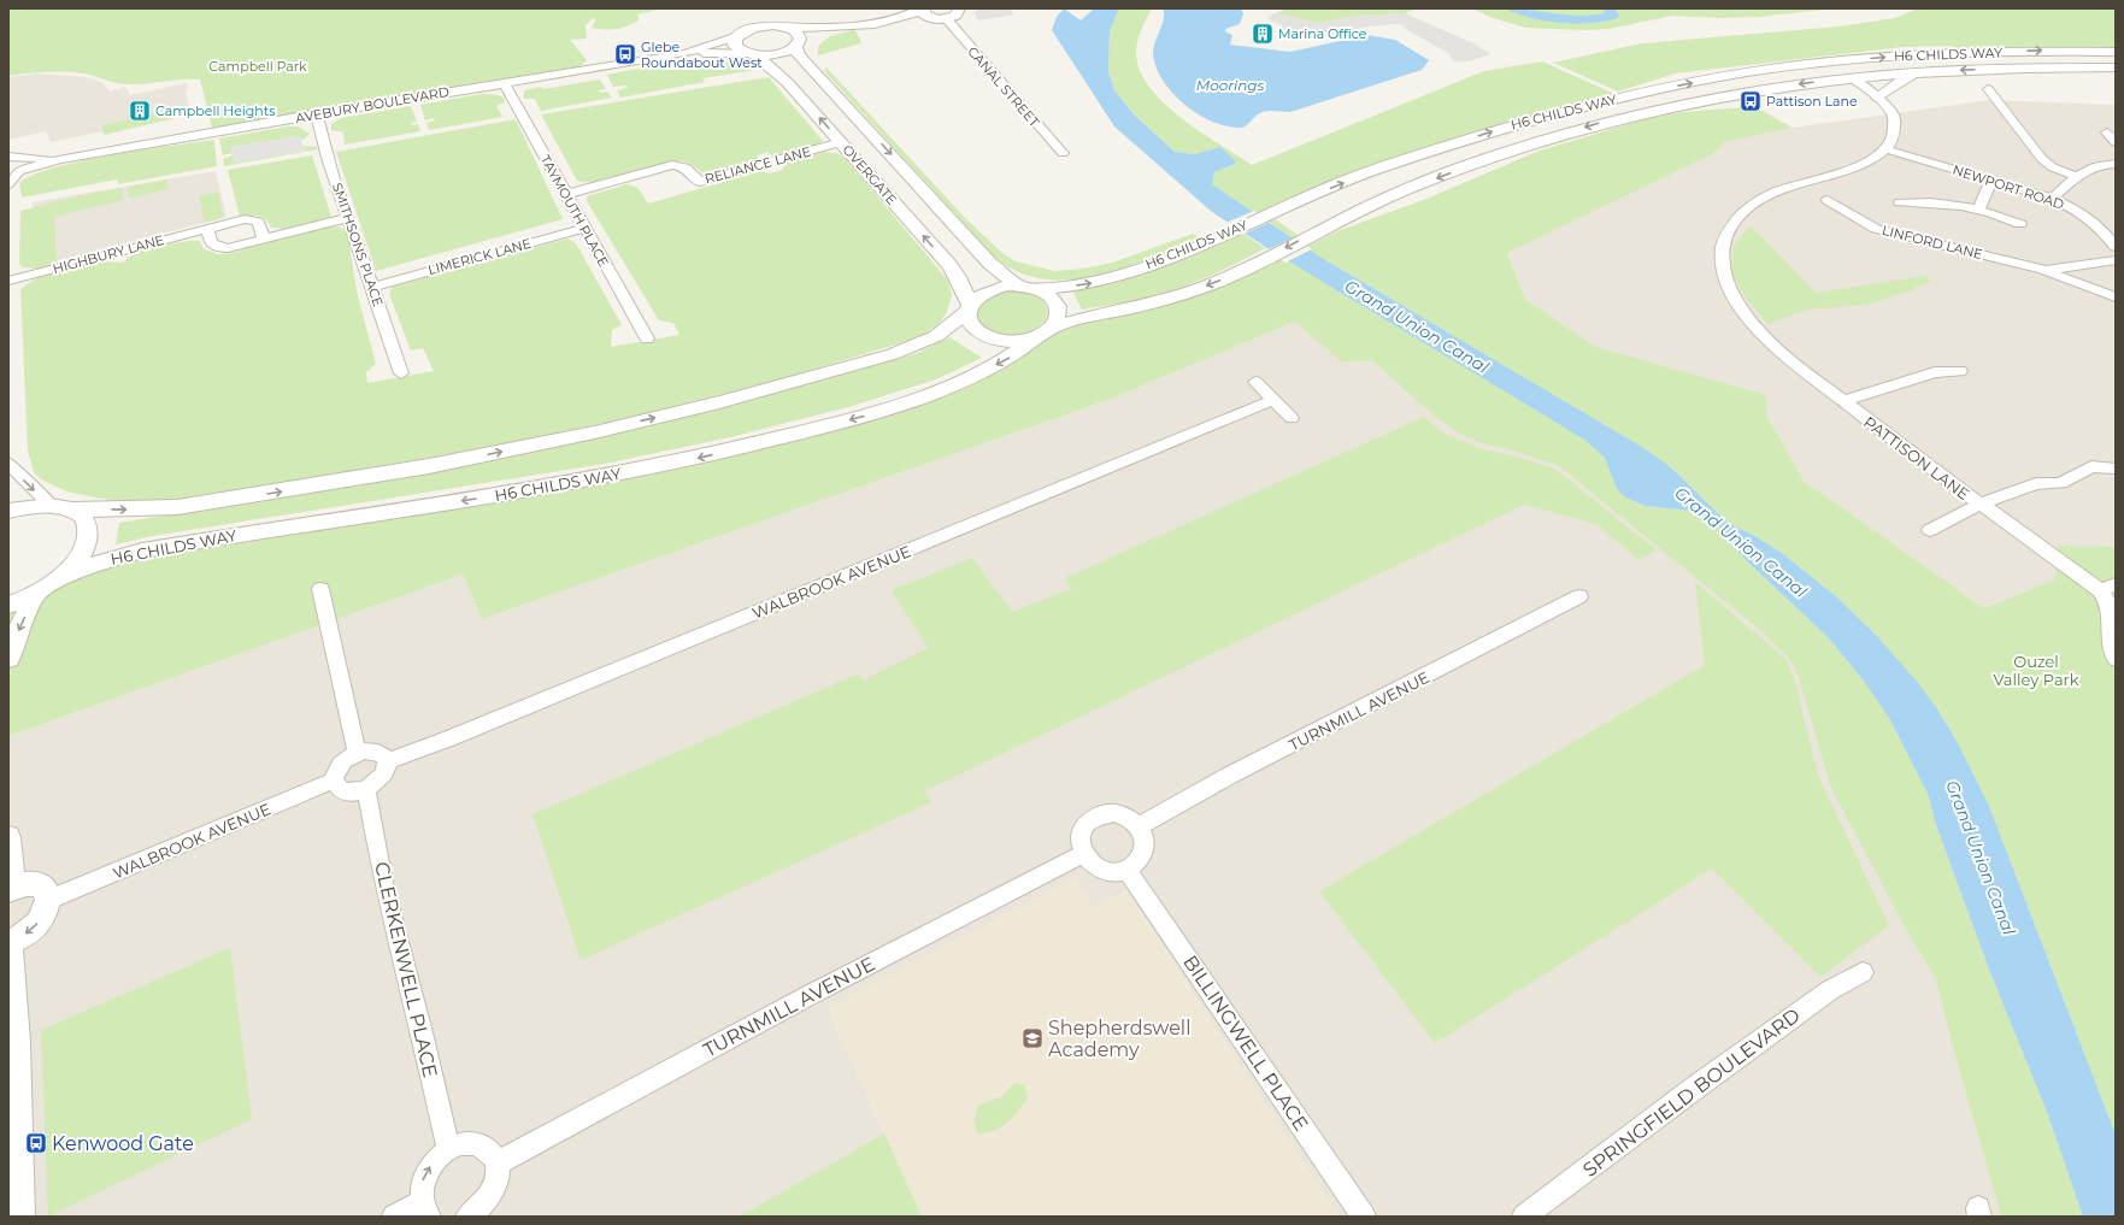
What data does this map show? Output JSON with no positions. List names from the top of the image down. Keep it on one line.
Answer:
{"streets":{"street":["H6 CHILDS WAY","CANAL STREET","AVEBURY BOULEVARD","RELIANCE LANE","OVERGATE","NEWPORT ROAD","TAYMOUTH PLACE","LINFORD LANE","SMITHSONS PLACE","HIGHBURY LANE","LIMERICK LANE","PATTISON LANE","WALBROOK AVENUE","TURNMILL AVENUE","CLERKENWELL PLACE","BILLINGWELL PLACE","SPRINGFIELD BOULEVARD"]},"crossings":[["H6 CHILDS WAY","OVERGATE"],["AVEBURY BOULEVARD","OVERGATE"],["AVEBURY BOULEVARD","TAYMOUTH PLACE"],["AVEBURY BOULEVARD","SMITHSONS PLACE"],["RELIANCE LANE","OVERGATE"],["RELIANCE LANE","TAYMOUTH PLACE"],["NEWPORT ROAD","PATTISON LANE"],["TAYMOUTH PLACE","LIMERICK LANE"],["SMITHSONS PLACE","LIMERICK LANE"],["WALBROOK AVENUE","CLERKENWELL PLACE"],["TURNMILL AVENUE","BILLINGWELL PLACE"]],"water":["Moorings","Grand Union Canal"],"parks":["Campbell Park","Ouzel Valley Park"],"places":{"building":["Marina Office","Campbell Heights"],"bus stop":["Glebe Roundabout West","Pattison Lane","Kenwood Gate"],"school or university":["Shepherdswell Academy"]}}
